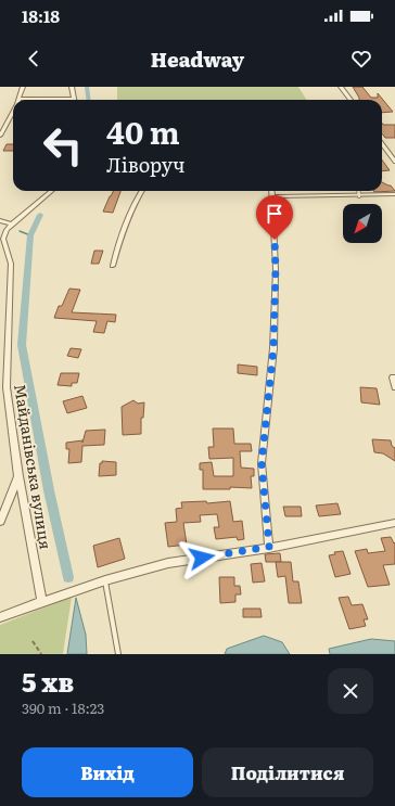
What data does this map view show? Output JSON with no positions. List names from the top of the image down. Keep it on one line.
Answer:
{"streets":{"street":["Майданівська вулиця"]},"north":"bottom left","page":{"status":"18:18","header":"Headway","turn":["40 m","Ліворуч"],"heading":["5 хв","390 m · 18:23"],"buttons":["Вихід","Поділитися"]}}
